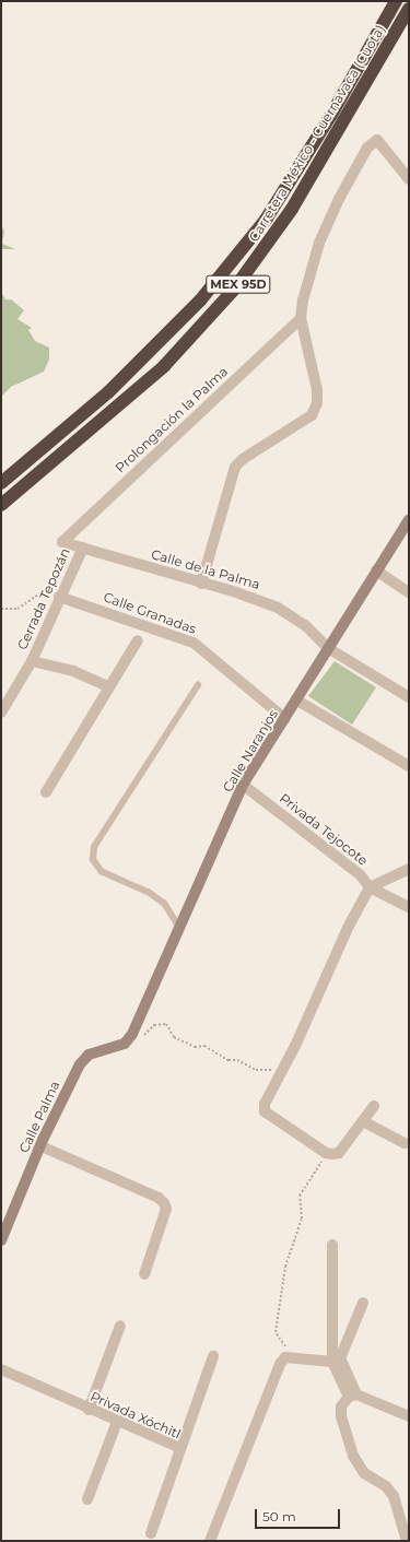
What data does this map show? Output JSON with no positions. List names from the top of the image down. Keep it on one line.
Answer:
{"streets":{"highway":["Carretera México - Cuernavaca (Cuota)","MEX 95D"],"street":["Prolongación la Palma","Calle de la Palma","Cerrada Tepozán","Calle Granadas","Calle Naranjos","Privada Tejocote","Calle Palma","Privada Xóchitl"]},"crossings":[["Prolongación la Palma","Calle de la Palma"],["Calle de la Palma","Cerrada Tepozán"],["Calle de la Palma","Calle Naranjos"],["Cerrada Tepozán","Calle Granadas"],["Calle Granadas","Calle Naranjos"],["Calle Naranjos","Privada Tejocote"],["Calle Naranjos","Calle Palma"]],"scale_bar":"50 m"}
